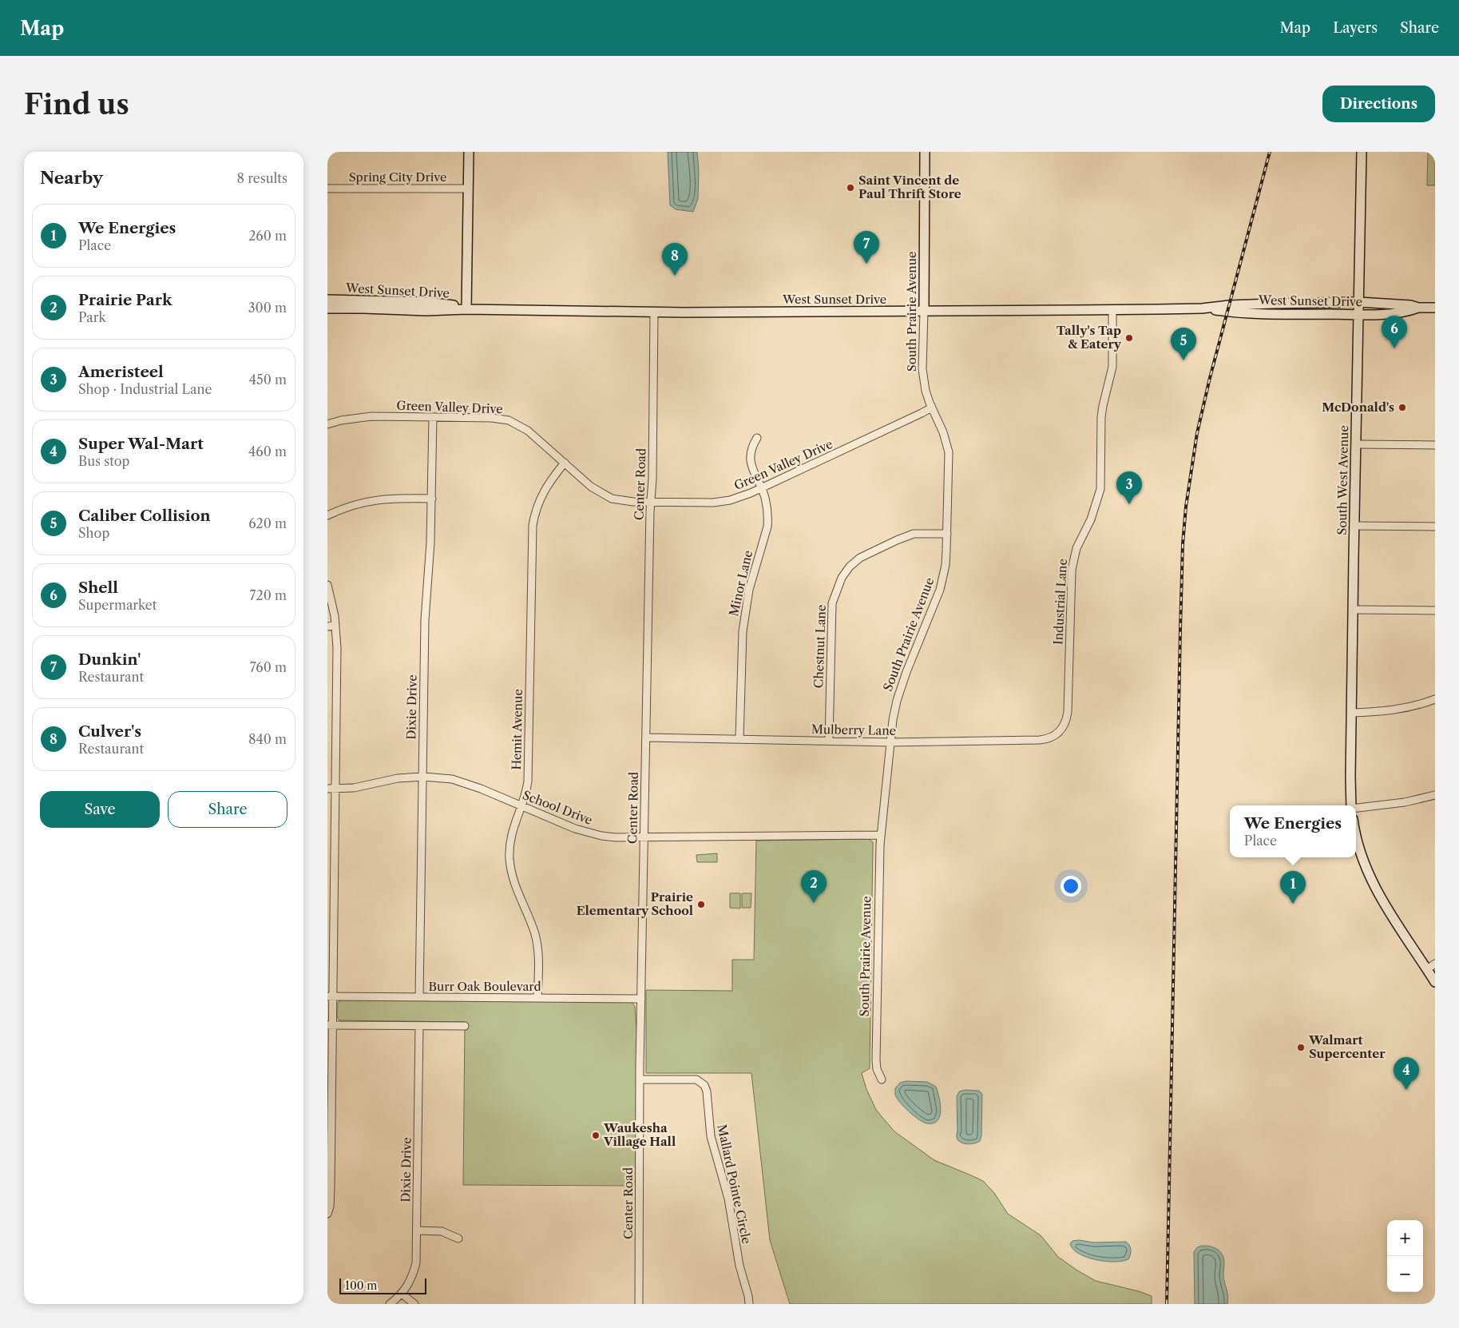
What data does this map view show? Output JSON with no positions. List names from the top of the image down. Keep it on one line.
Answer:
{"streets":{"main road":["West Sunset Drive","South Prairie Avenue","South West Avenue"],"street":["Spring City Drive","Green Valley Drive","Center Road","Minor Lane","Industrial Lane","Chestnut Lane","Dixie Drive","Hemit Avenue","Mulberry Lane","School Drive","Burr Oak Boulevard","Mallard Pointe Circle"]},"crossings":[["West Sunset Drive","South Prairie Avenue"],["West Sunset Drive","South West Avenue"],["West Sunset Drive","Center Road"],["West Sunset Drive","Industrial Lane"],["South Prairie Avenue","Green Valley Drive"],["South Prairie Avenue","Chestnut Lane"],["South Prairie Avenue","Mulberry Lane"],["South Prairie Avenue","School Drive"],["Green Valley Drive","Center Road"],["Green Valley Drive","Minor Lane"],["Green Valley Drive","Dixie Drive"],["Green Valley Drive","Hemit Avenue"],["Center Road","Mulberry Lane"],["Center Road","School Drive"],["Center Road","Burr Oak Boulevard"],["Center Road","Mallard Pointe Circle"],["Minor Lane","Mulberry Lane"],["Industrial Lane","Mulberry Lane"],["Chestnut Lane","Mulberry Lane"],["Dixie Drive","School Drive"],["Dixie Drive","Burr Oak Boulevard"],["Hemit Avenue","School Drive"],["Hemit Avenue","Burr Oak Boulevard"]],"places":["Saint Vincent de Paul Thrift Store","Tally's Tap & Eatery","McDonald's","Prairie Elementary School","Walmart Supercenter","Waukesha Village Hall"],"scale_bar":"100 m","page":{"header":"Map","nav":["Map","Layers","Share"],"buttons":["Directions",["Save","Share"]],"title":"Find us","heading":["Nearby","8 results"],"list":[{"mark":"1","name":"We Energies","note":"Place","value":"260 m"},{"mark":"2","name":"Prairie Park","note":"Park","value":"300 m"},{"mark":"3","name":"Ameristeel","note":"Shop · Industrial Lane","value":"450 m"},{"mark":"4","name":"Super Wal-Mart","note":"Bus stop","value":"460 m"},{"mark":"5","name":"Caliber Collision","note":"Shop","value":"620 m"},{"mark":"6","name":"Shell","note":"Supermarket","value":"720 m"},{"mark":"7","name":"Dunkin'","note":"Restaurant","value":"760 m"},{"mark":"8","name":"Culver's","note":"Restaurant","value":"840 m"}],"pins":["7","8","6","5","3","2","1","4"],"popup":["We Energies","Place"],"map_buttons":["+","−"],"scale":"100 m"}}
